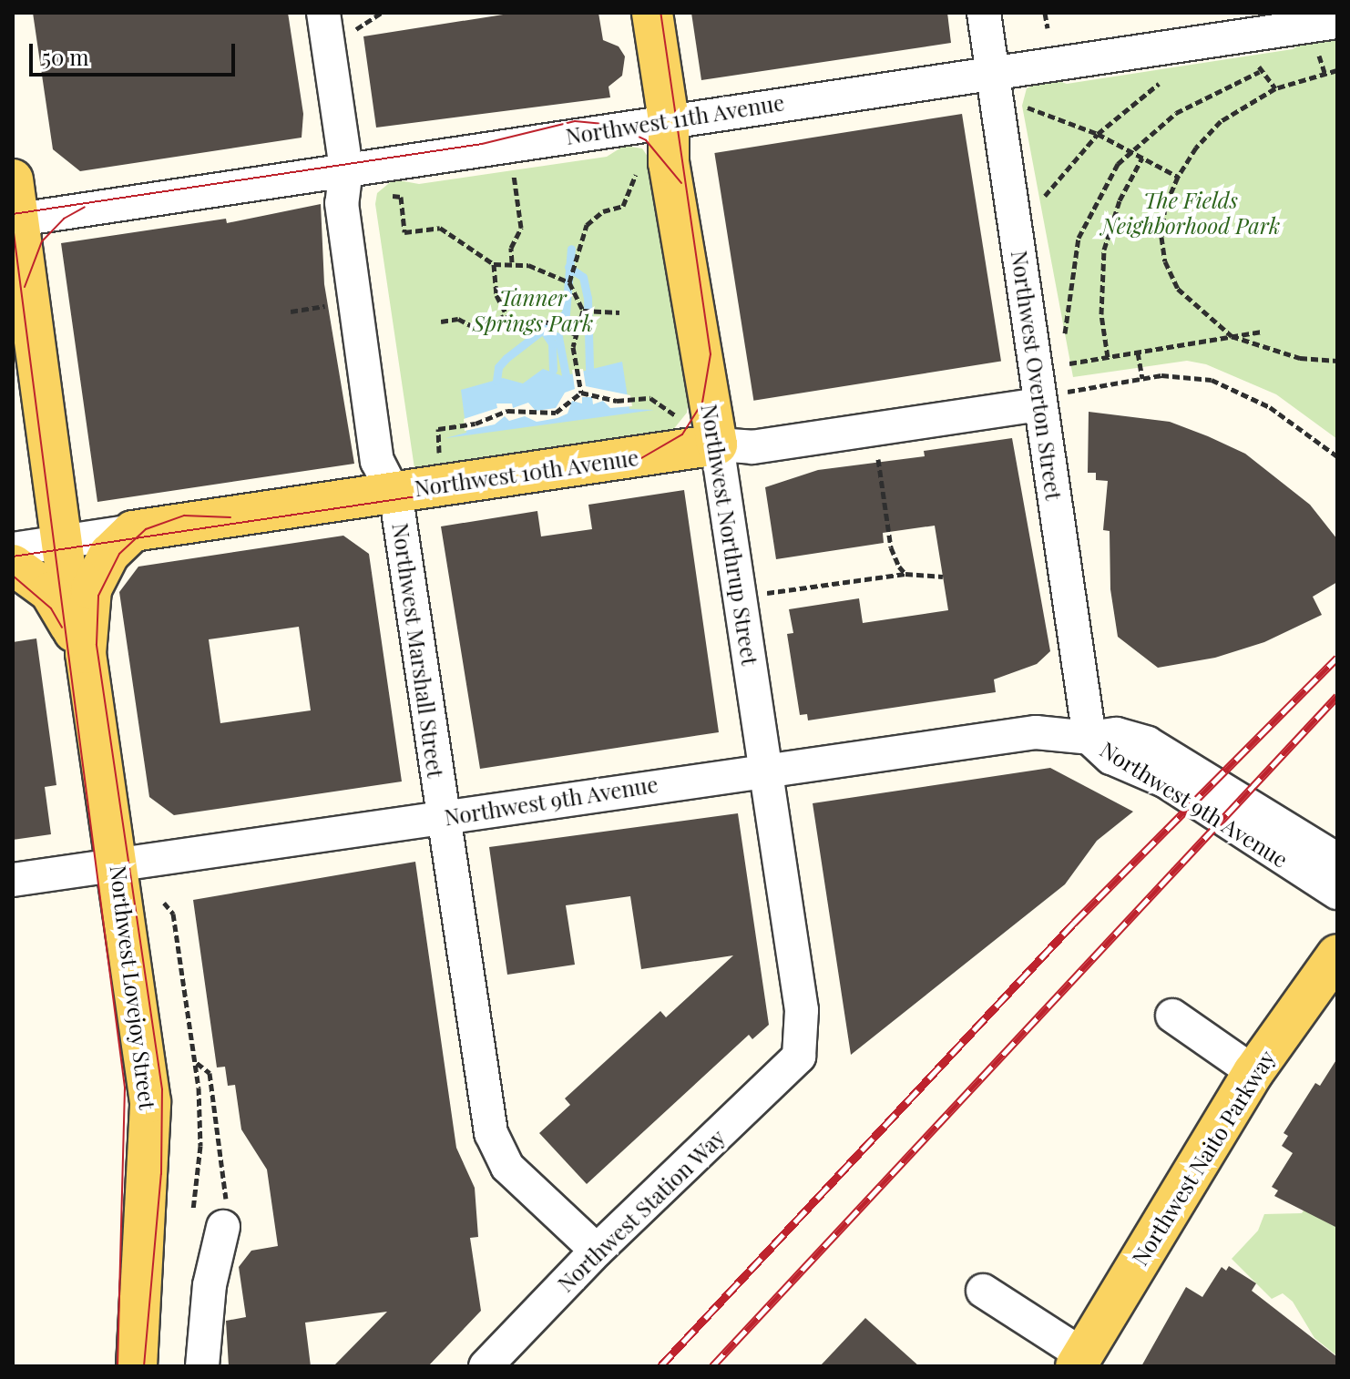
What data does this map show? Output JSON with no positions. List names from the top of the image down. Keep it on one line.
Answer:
{"streets":{"main road":["Northwest 10th Avenue","Northwest Northrup Street","Northwest Lovejoy Street","Northwest Naito Parkway"],"street":["Northwest 11th Avenue","Northwest Overton Street","Northwest Marshall Street","Northwest 9th Avenue","Northwest Station Way"]},"crossings":[["Northwest 11th Avenue","Northwest Overton Street"],["Northwest 11th Avenue","Northwest Northrup Street"],["Northwest 11th Avenue","Northwest Marshall Street"],["Northwest 11th Avenue","Northwest Lovejoy Street"],["Northwest Overton Street","Northwest 10th Avenue"],["Northwest Overton Street","Northwest 9th Avenue"],["Northwest 10th Avenue","Northwest Northrup Street"],["Northwest 10th Avenue","Northwest Marshall Street"],["Northwest 10th Avenue","Northwest Lovejoy Street"],["Northwest Northrup Street","Northwest 9th Avenue"],["Northwest Northrup Street","Northwest Station Way"],["Northwest Marshall Street","Northwest 9th Avenue"],["Northwest Marshall Street","Northwest Station Way"],["Northwest 9th Avenue","Northwest Lovejoy Street"]],"parks":["The Fields Neighborhood Park","Tanner Springs Park"],"scale_bar":"50 m"}
